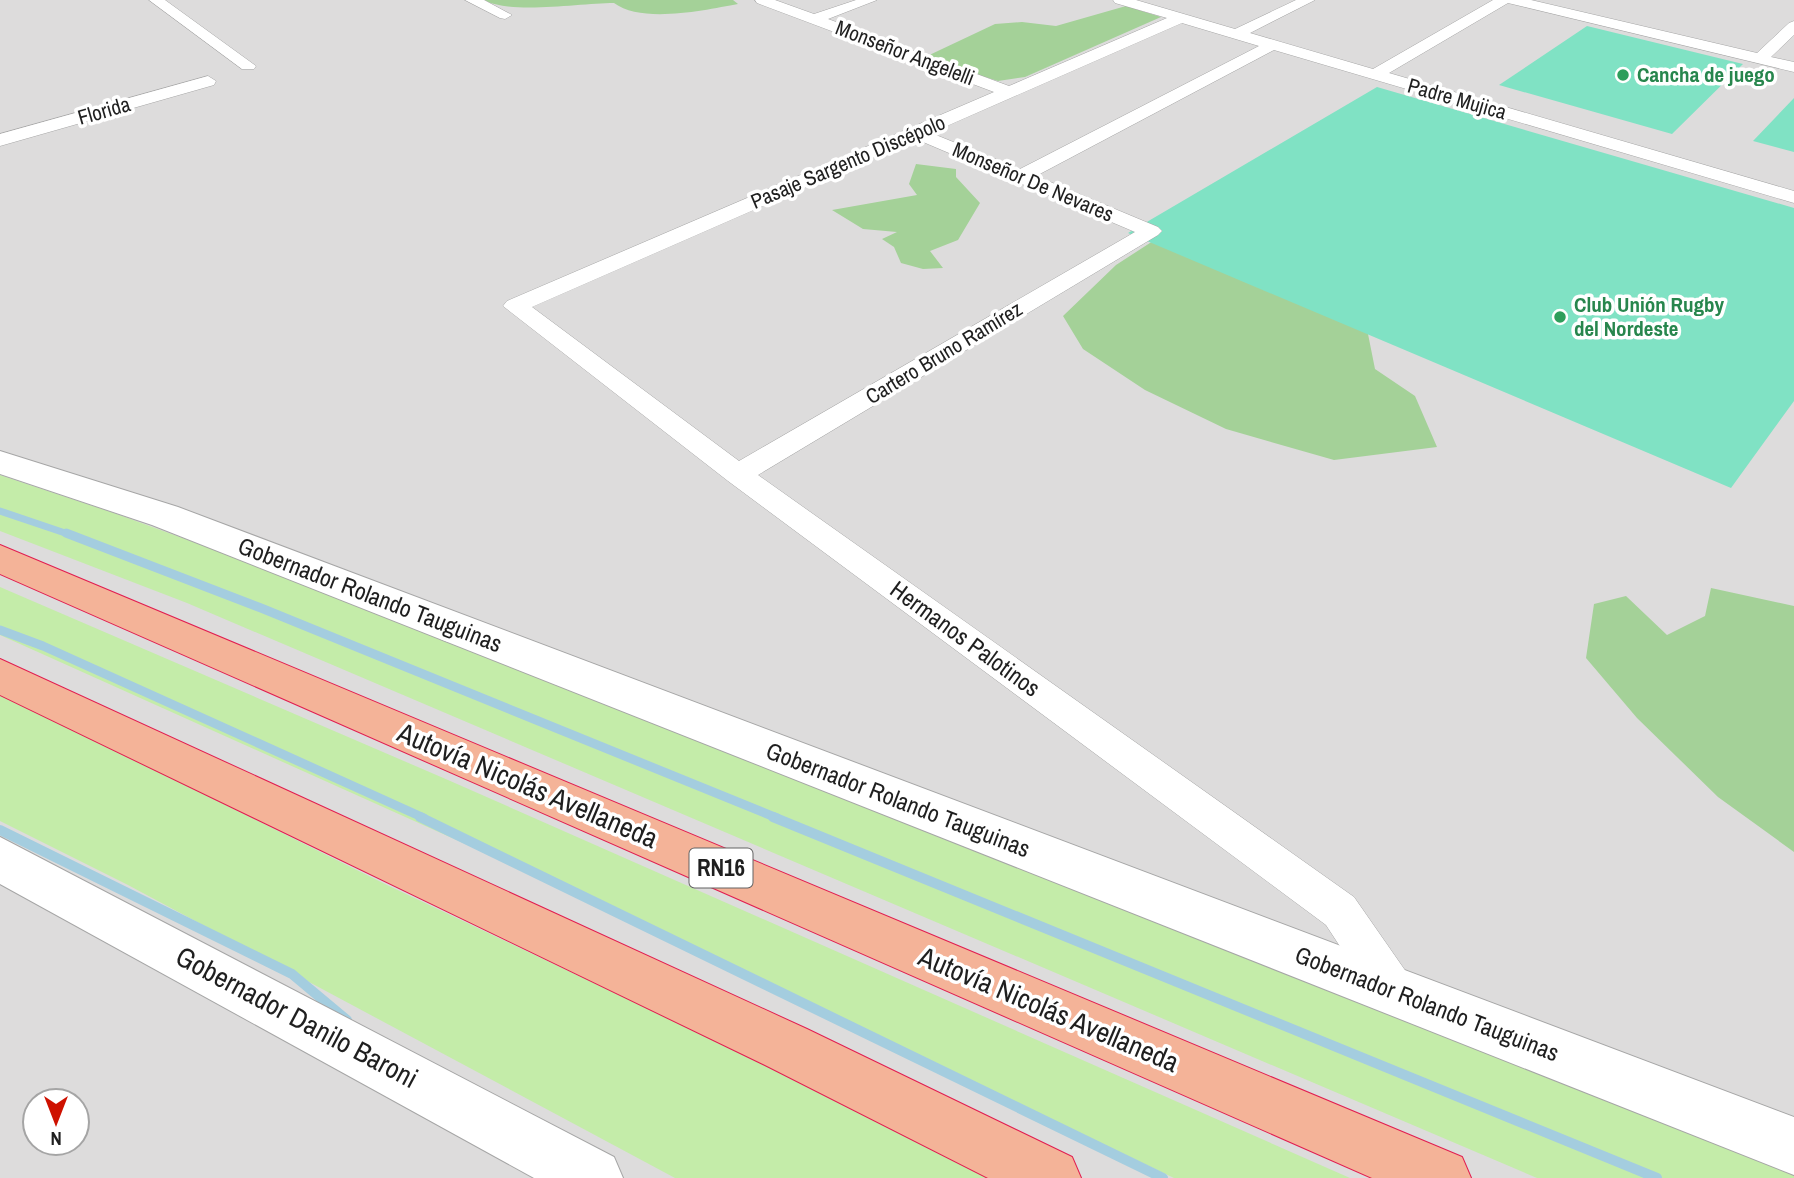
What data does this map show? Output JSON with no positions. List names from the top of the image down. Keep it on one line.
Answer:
{"streets":{"highway":["Autovía Nicolás Avellaneda","RN16"],"street":["Monseñor Angelelli","Padre Mujica","Florida","Pasaje Sargento Discépolo","Monseñor De Nevares","Cartero Bruno Ramírez","Gobernador Rolando Tauguinas","Hermanos Palotinos","Gobernador Danilo Baroni"]},"crossings":[["Monseñor Angelelli","Pasaje Sargento Discépolo"],["Padre Mujica","Pasaje Sargento Discépolo"],["Pasaje Sargento Discépolo","Monseñor De Nevares"],["Pasaje Sargento Discépolo","Hermanos Palotinos"],["Monseñor De Nevares","Cartero Bruno Ramírez"],["Cartero Bruno Ramírez","Hermanos Palotinos"],["Gobernador Rolando Tauguinas","Hermanos Palotinos"]],"places":["Cancha de juego","Club Unión Rugby del Nordeste"],"north":"bottom"}
